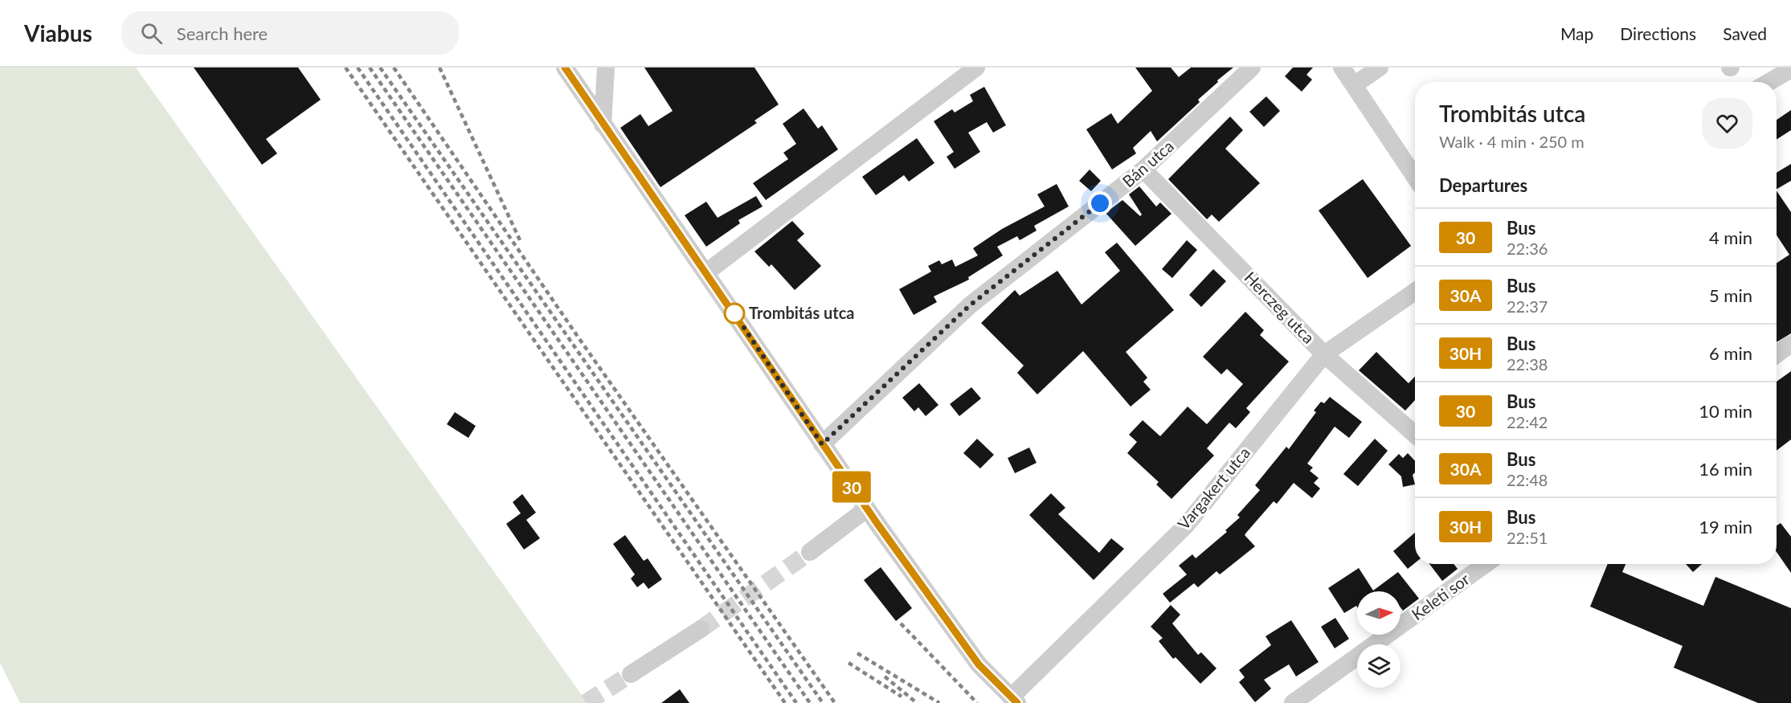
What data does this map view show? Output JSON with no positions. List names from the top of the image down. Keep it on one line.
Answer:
{"streets":{"street":["Bán utca","Herczeg utca","Vargakert utca","Keleti sor"]},"crossings":[["Bán utca","Herczeg utca"],["Herczeg utca","Vargakert utca"]],"places":["Trombitás utca"],"lines":["bus line 30"],"north":"right","page":{"header":"Viabus","search":"Search here","nav":["Map","Directions","Saved"],"on_map":"30","heading":[["Trombitás utca","Walk · 4 min · 250 m"],"Departures"],"list":[{"mark":"30","name":"Bus","note":"22:36","value":"4 min"},{"mark":"30A","name":"Bus","note":"22:37","value":"5 min"},{"mark":"30H","name":"Bus","note":"22:38","value":"6 min"},{"mark":"30","name":"Bus","note":"22:42","value":"10 min"},{"mark":"30A","name":"Bus","note":"22:48","value":"16 min"},{"mark":"30H","name":"Bus","note":"22:51","value":"19 min"}]}}
